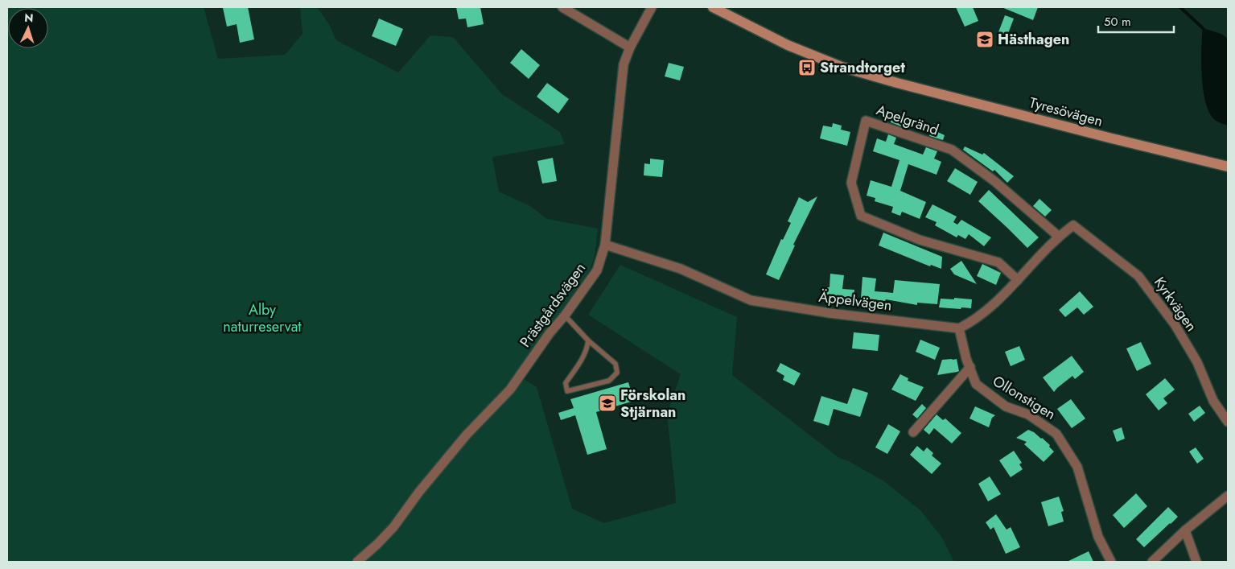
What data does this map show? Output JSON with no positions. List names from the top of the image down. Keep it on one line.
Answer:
{"streets":{"main road":["Tyresövägen"],"street":["Apelgränd","Äppelvägen","Kyrkvägen","Prästgårdsvägen","Ollonstigen"]},"crossings":[["Apelgränd","Kyrkvägen"],["Äppelvägen","Prästgårdsvägen"],["Äppelvägen","Ollonstigen"]],"parks":["Alby naturreservat"],"places":{"school or university":["Hästhagen","Förskolan Stjärnan"],"bus stop":["Strandtorget"]},"scale_bar":"50 m","north":"top"}
